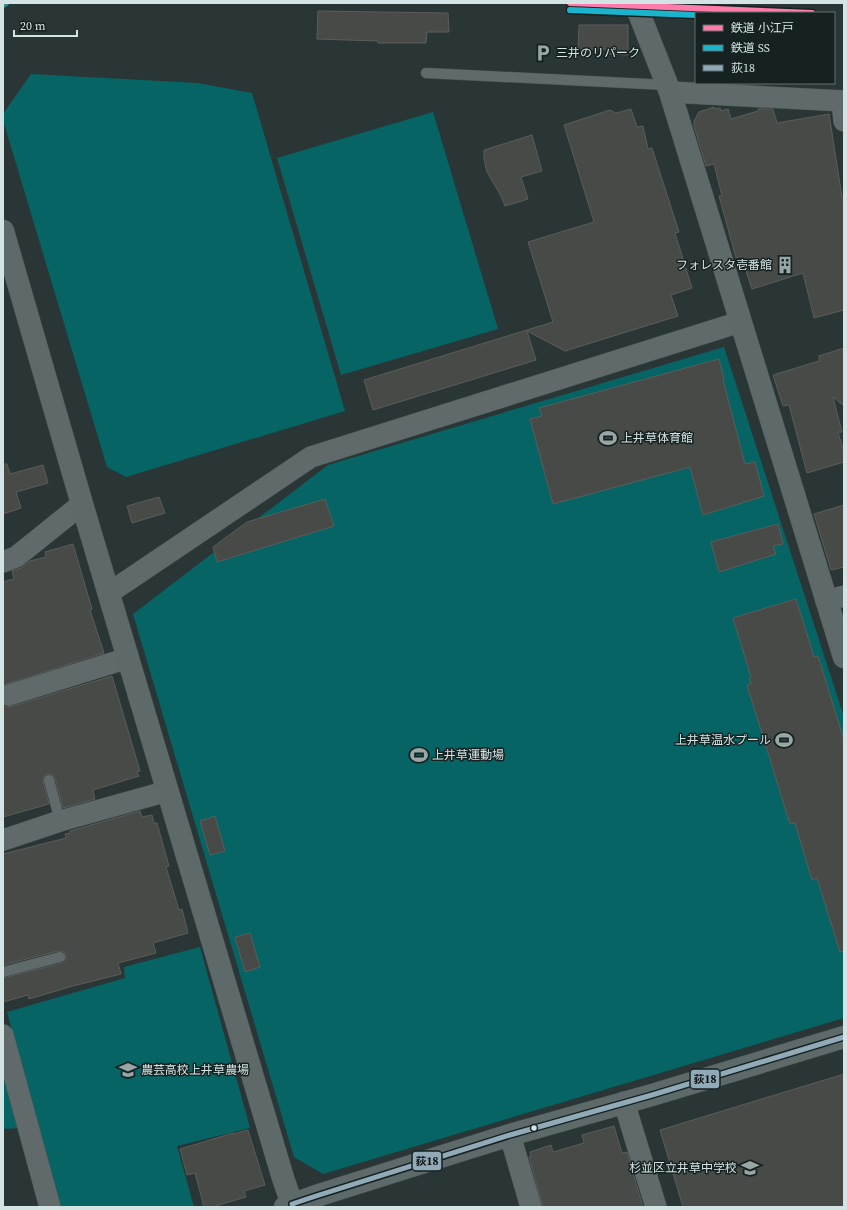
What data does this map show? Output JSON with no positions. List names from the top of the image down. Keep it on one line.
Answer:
{"places":{"parking":["三井のリパーク"],"building":["フォレスタ壱番館"],"sports":["上井草体育館","上井草温水プール","上井草運動場"],"school or university":["農芸高校上井草農場","杉並区立井草中学校"]},"lines":["rail line 小江戸","rail line SS","transit line 荻18"],"legend":["鉄道 小江戸","鉄道 SS","荻18"],"scale_bar":"20 m"}
